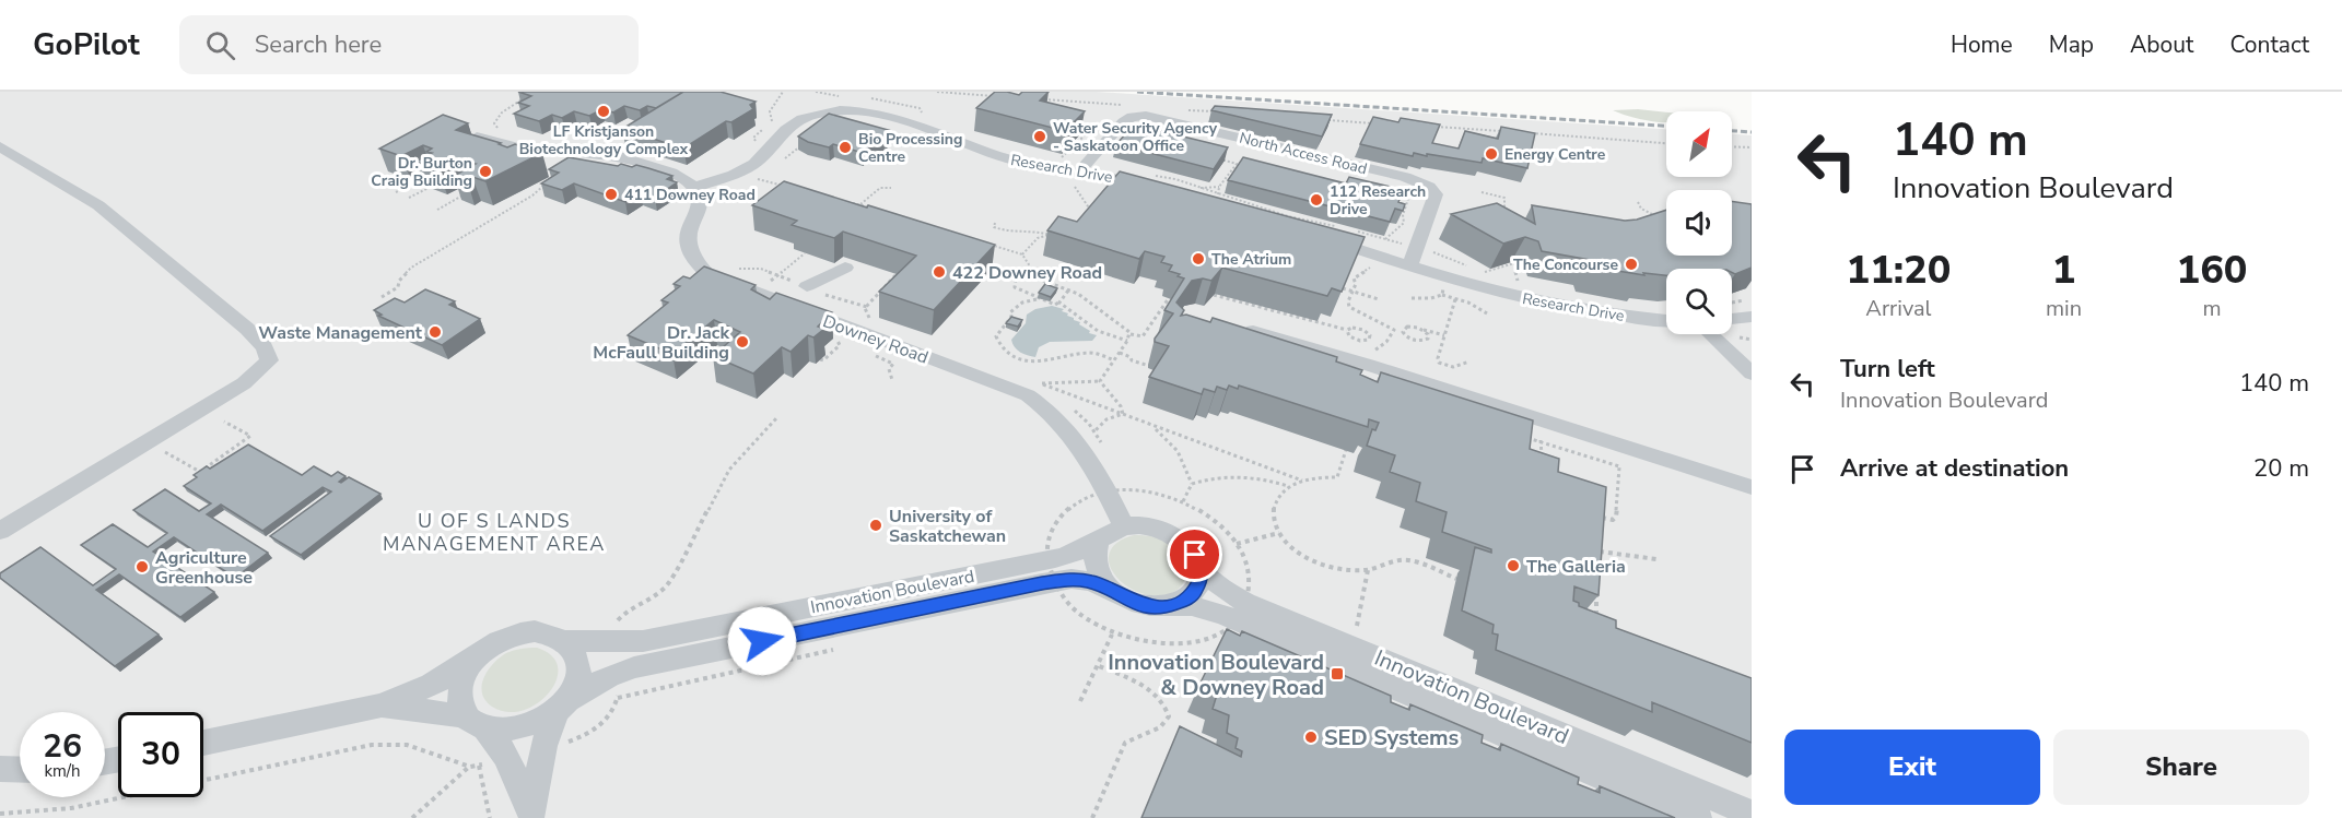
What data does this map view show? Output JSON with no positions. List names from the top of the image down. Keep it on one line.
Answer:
{"streets":{"street":["North Access Road","Research Drive","Downey Road","Innovation Boulevard"]},"crossings":[["North Access Road","Research Drive"],["Research Drive","Downey Road"],["Downey Road","Innovation Boulevard"]],"districts":["U OF S LANDS MANAGEMENT AREA"],"places":{"other":["LF Kristjanson Biotechnology Complex","Water Security Agency - Saskatoon Office","Bio Processing Centre","Energy Centre","Dr. Burton Craig Building","411 Downey Road","112 Research Drive","The Atrium","The Concourse","422 Downey Road","Waste Management","Dr. Jack McFaull Building","University of Saskatchewan","The Galleria","Agriculture Greenhouse","SED Systems"],"transit":["Innovation Boulevard & Downey Road"]},"north":"top right","page":{"header":"GoPilot","search":"Search here","nav":["Home","Map","About","Contact"],"turn":["140 m","Innovation Boulevard"],"eta":["11:20","Arrival","1","min","160","m"],"list":[{"name":"Turn left","note":"Innovation Boulevard","value":"140 m"},{"name":"Arrive at destination","value":"20 m"}],"speed":"26 km/h","limit":"30","buttons":["Exit","Share"]}}
